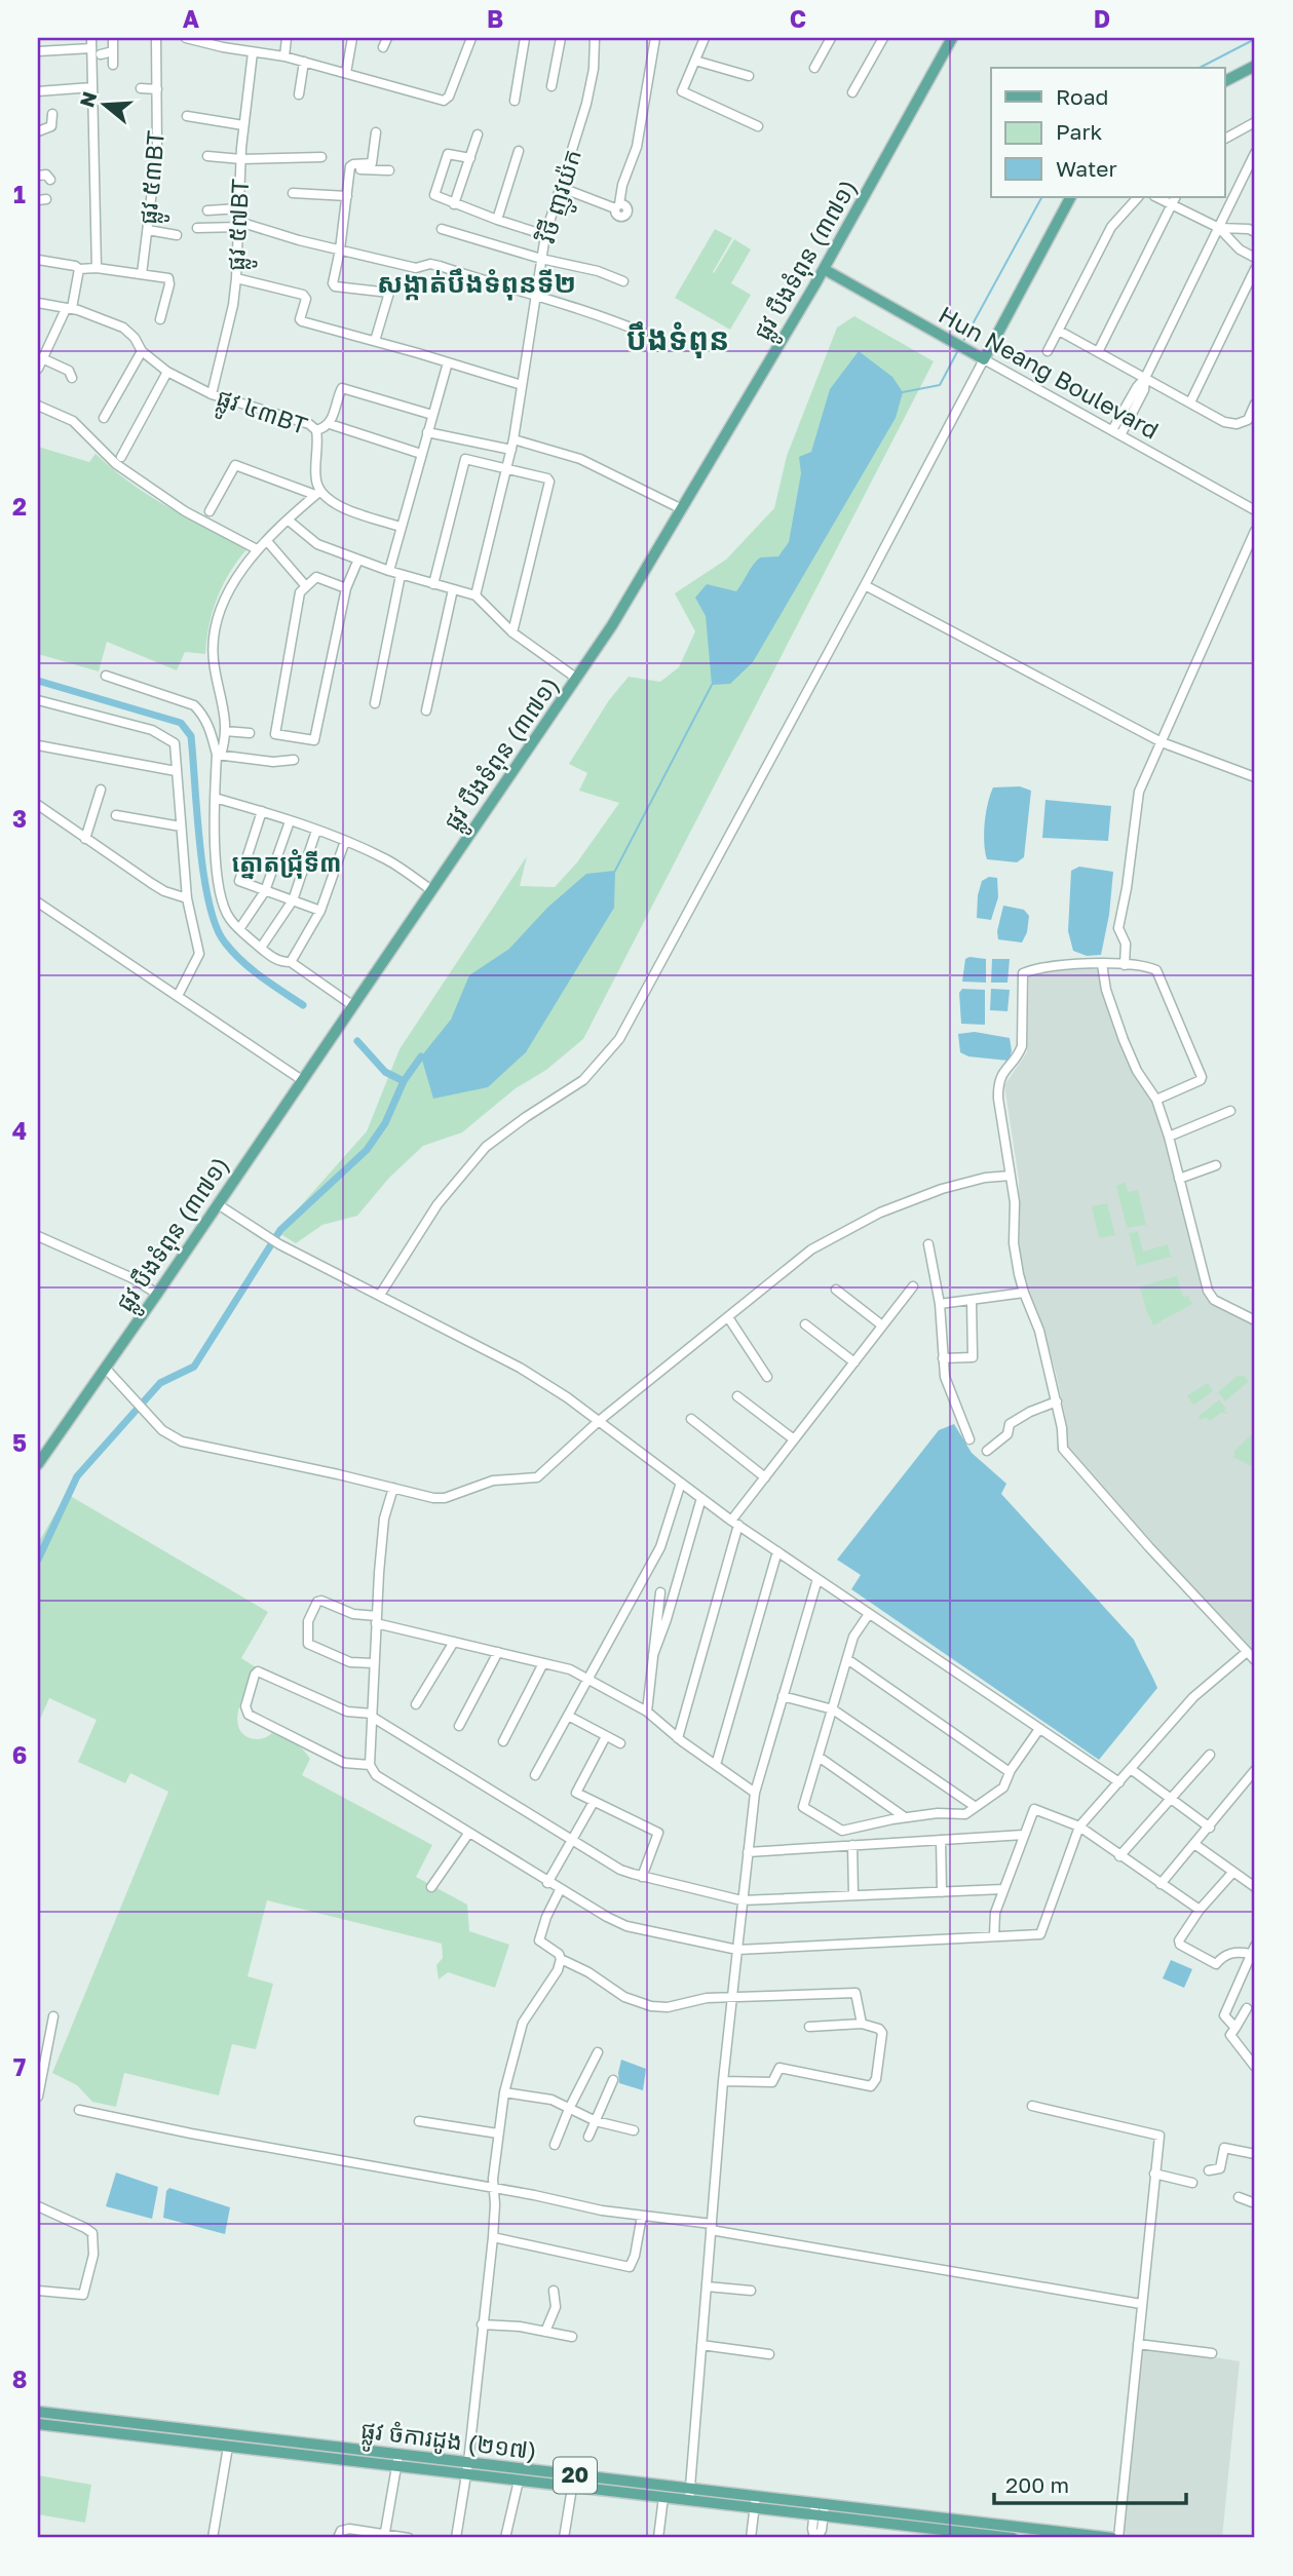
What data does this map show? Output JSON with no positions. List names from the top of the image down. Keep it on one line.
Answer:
{"streets":{"main road":["ផ្លូវ បឹងទំពុន (៣៧១)","Hun Neang Boulevard","ផ្លូវ ចំការដូង (២១៧)","20"],"street":["ផ្លូវ ៥៣BT","វិថី ញូវយ៉ក","ផ្លូវ ៥៧BT","ផ្លូវ ៤៣BT"]},"crossings":[["ផ្លូវ ៥៧BT","ផ្លូវ ៤៣BT"],["ផ្លូវ បឹងទំពុន (៣៧១)","Hun Neang Boulevard"]],"districts":["សង្កាត់បឹងទំពុនទី២","បឹងទំពុន","ត្នោតជ្រុំទី៣"],"legend":["Road","Park","Water"],"scale_bar":"200 m","north":"left","grid":{"columns":["A","B","C","D"],"rows":["1","2","3","4","5","6","7","8"]}}
